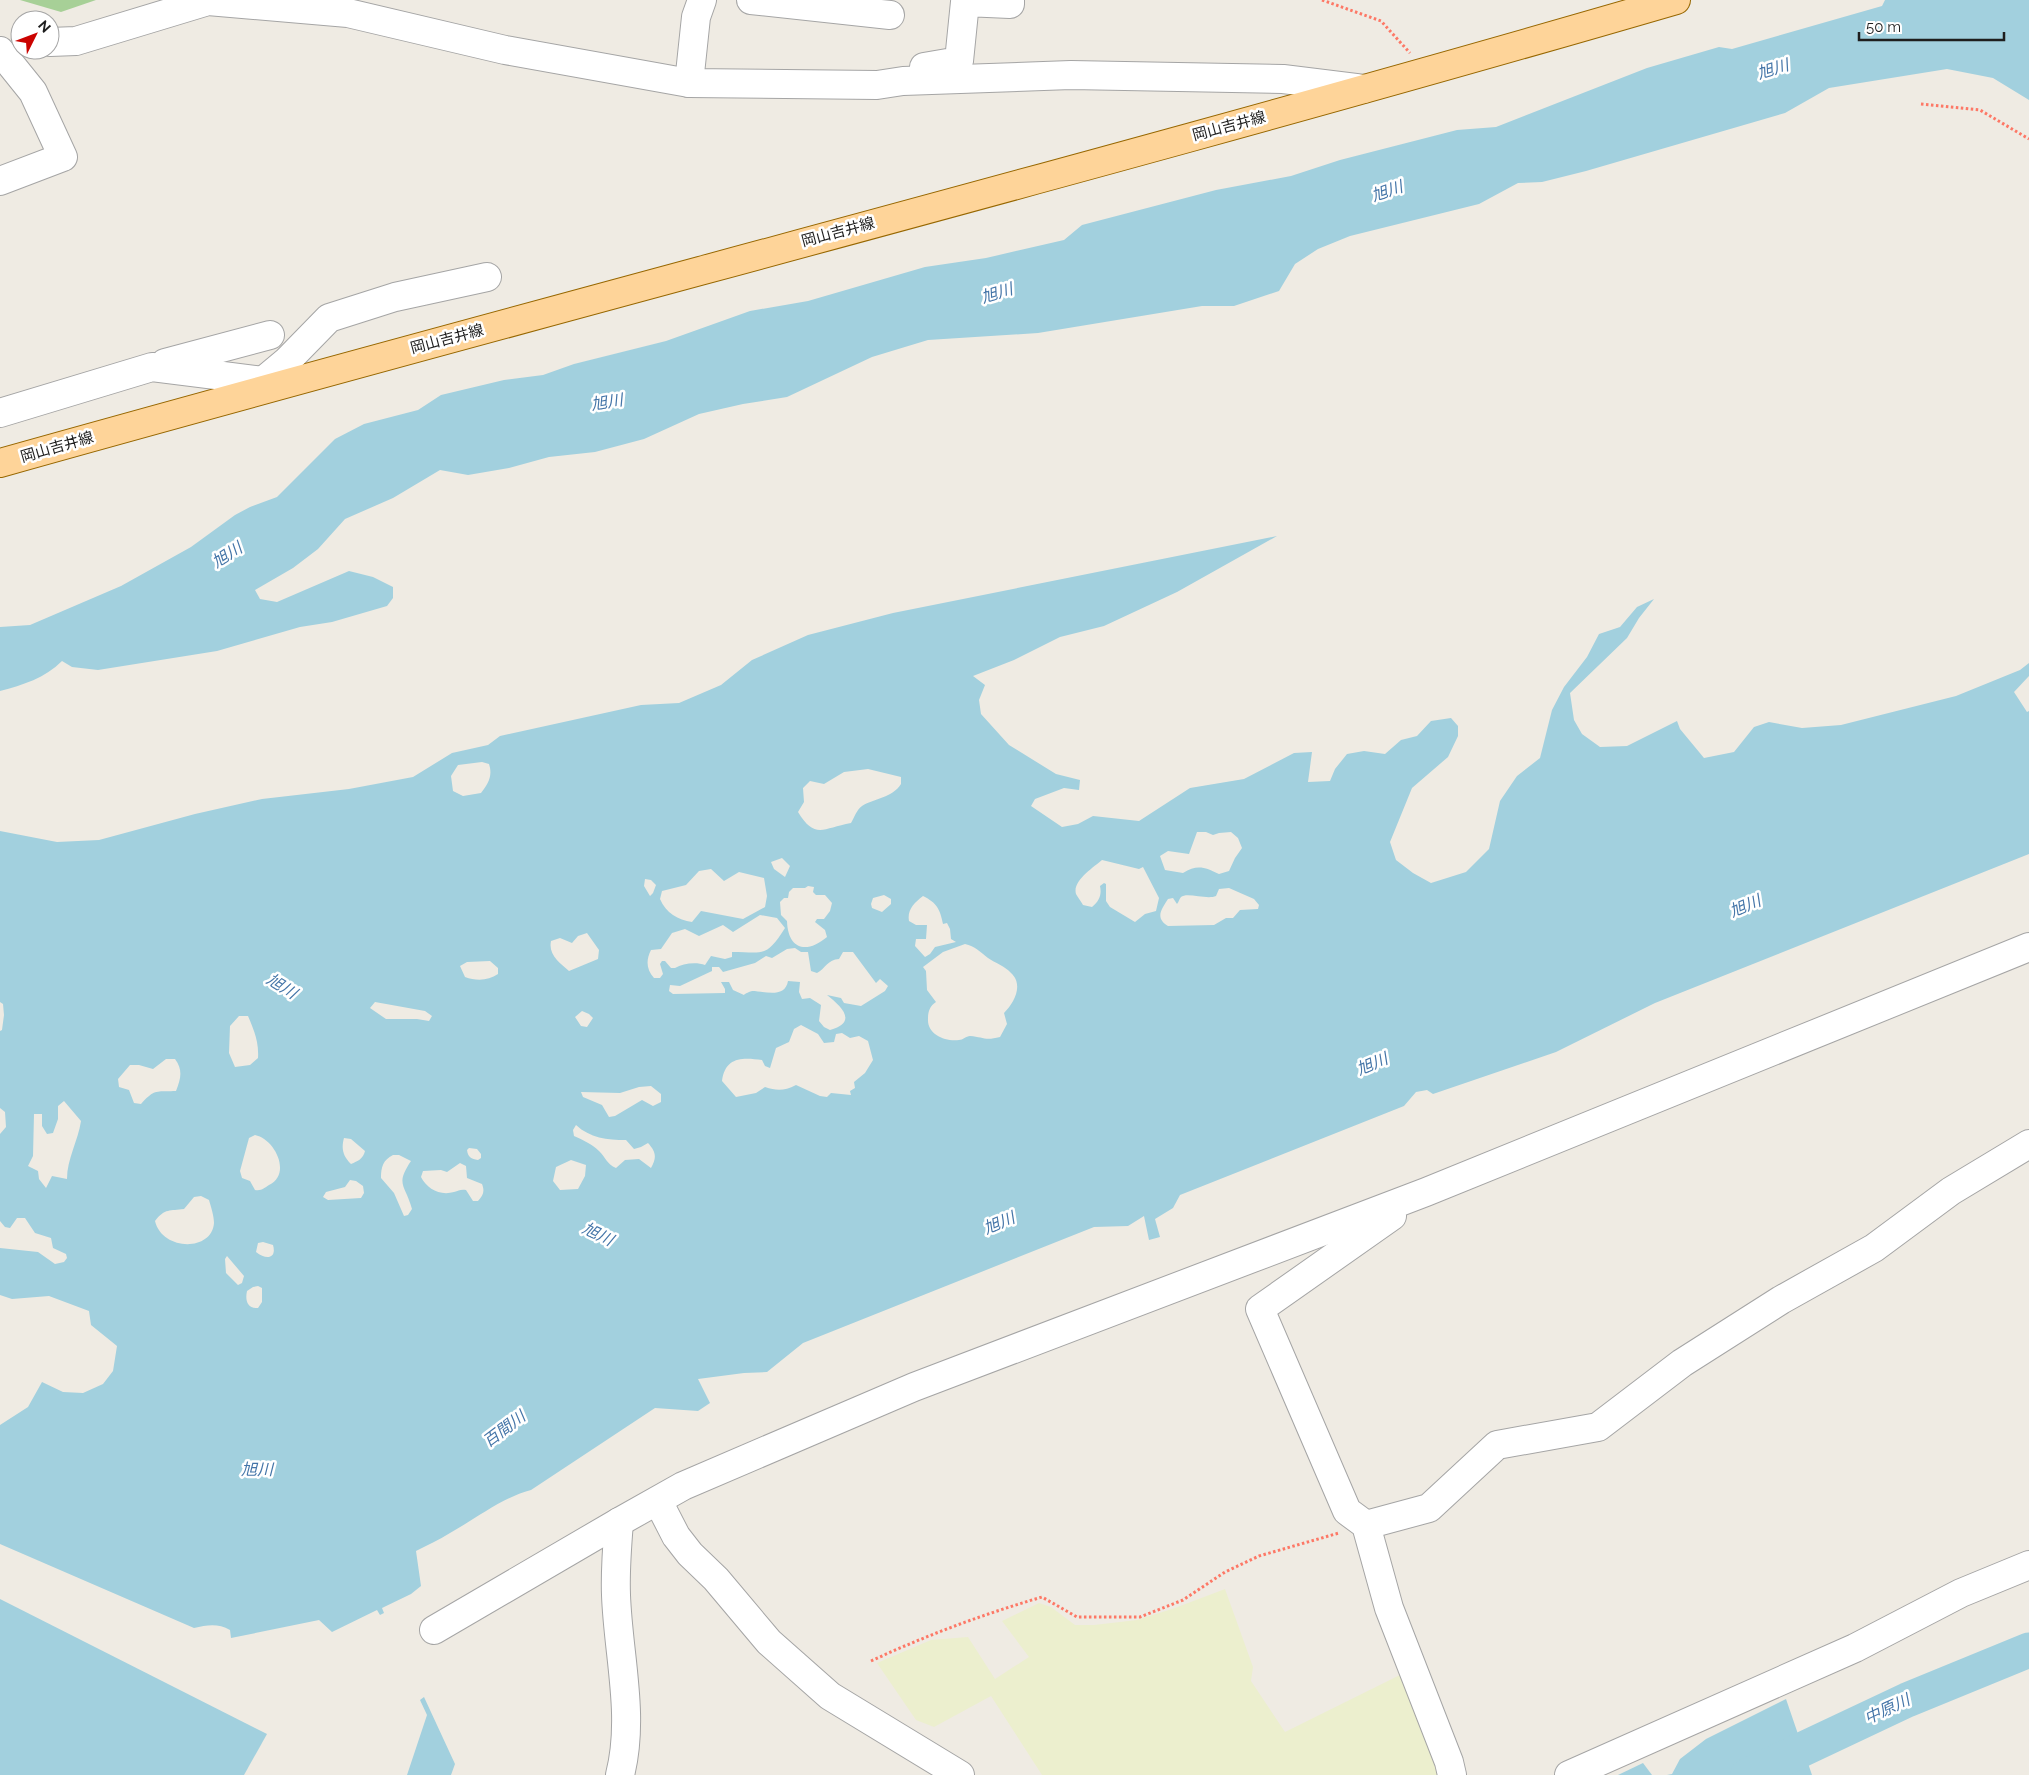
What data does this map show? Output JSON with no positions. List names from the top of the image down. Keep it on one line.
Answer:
{"streets":{"main road":["岡山吉井線"]},"water":["旭川","百間川","中原川"],"scale_bar":"50 m","north":"top right"}
